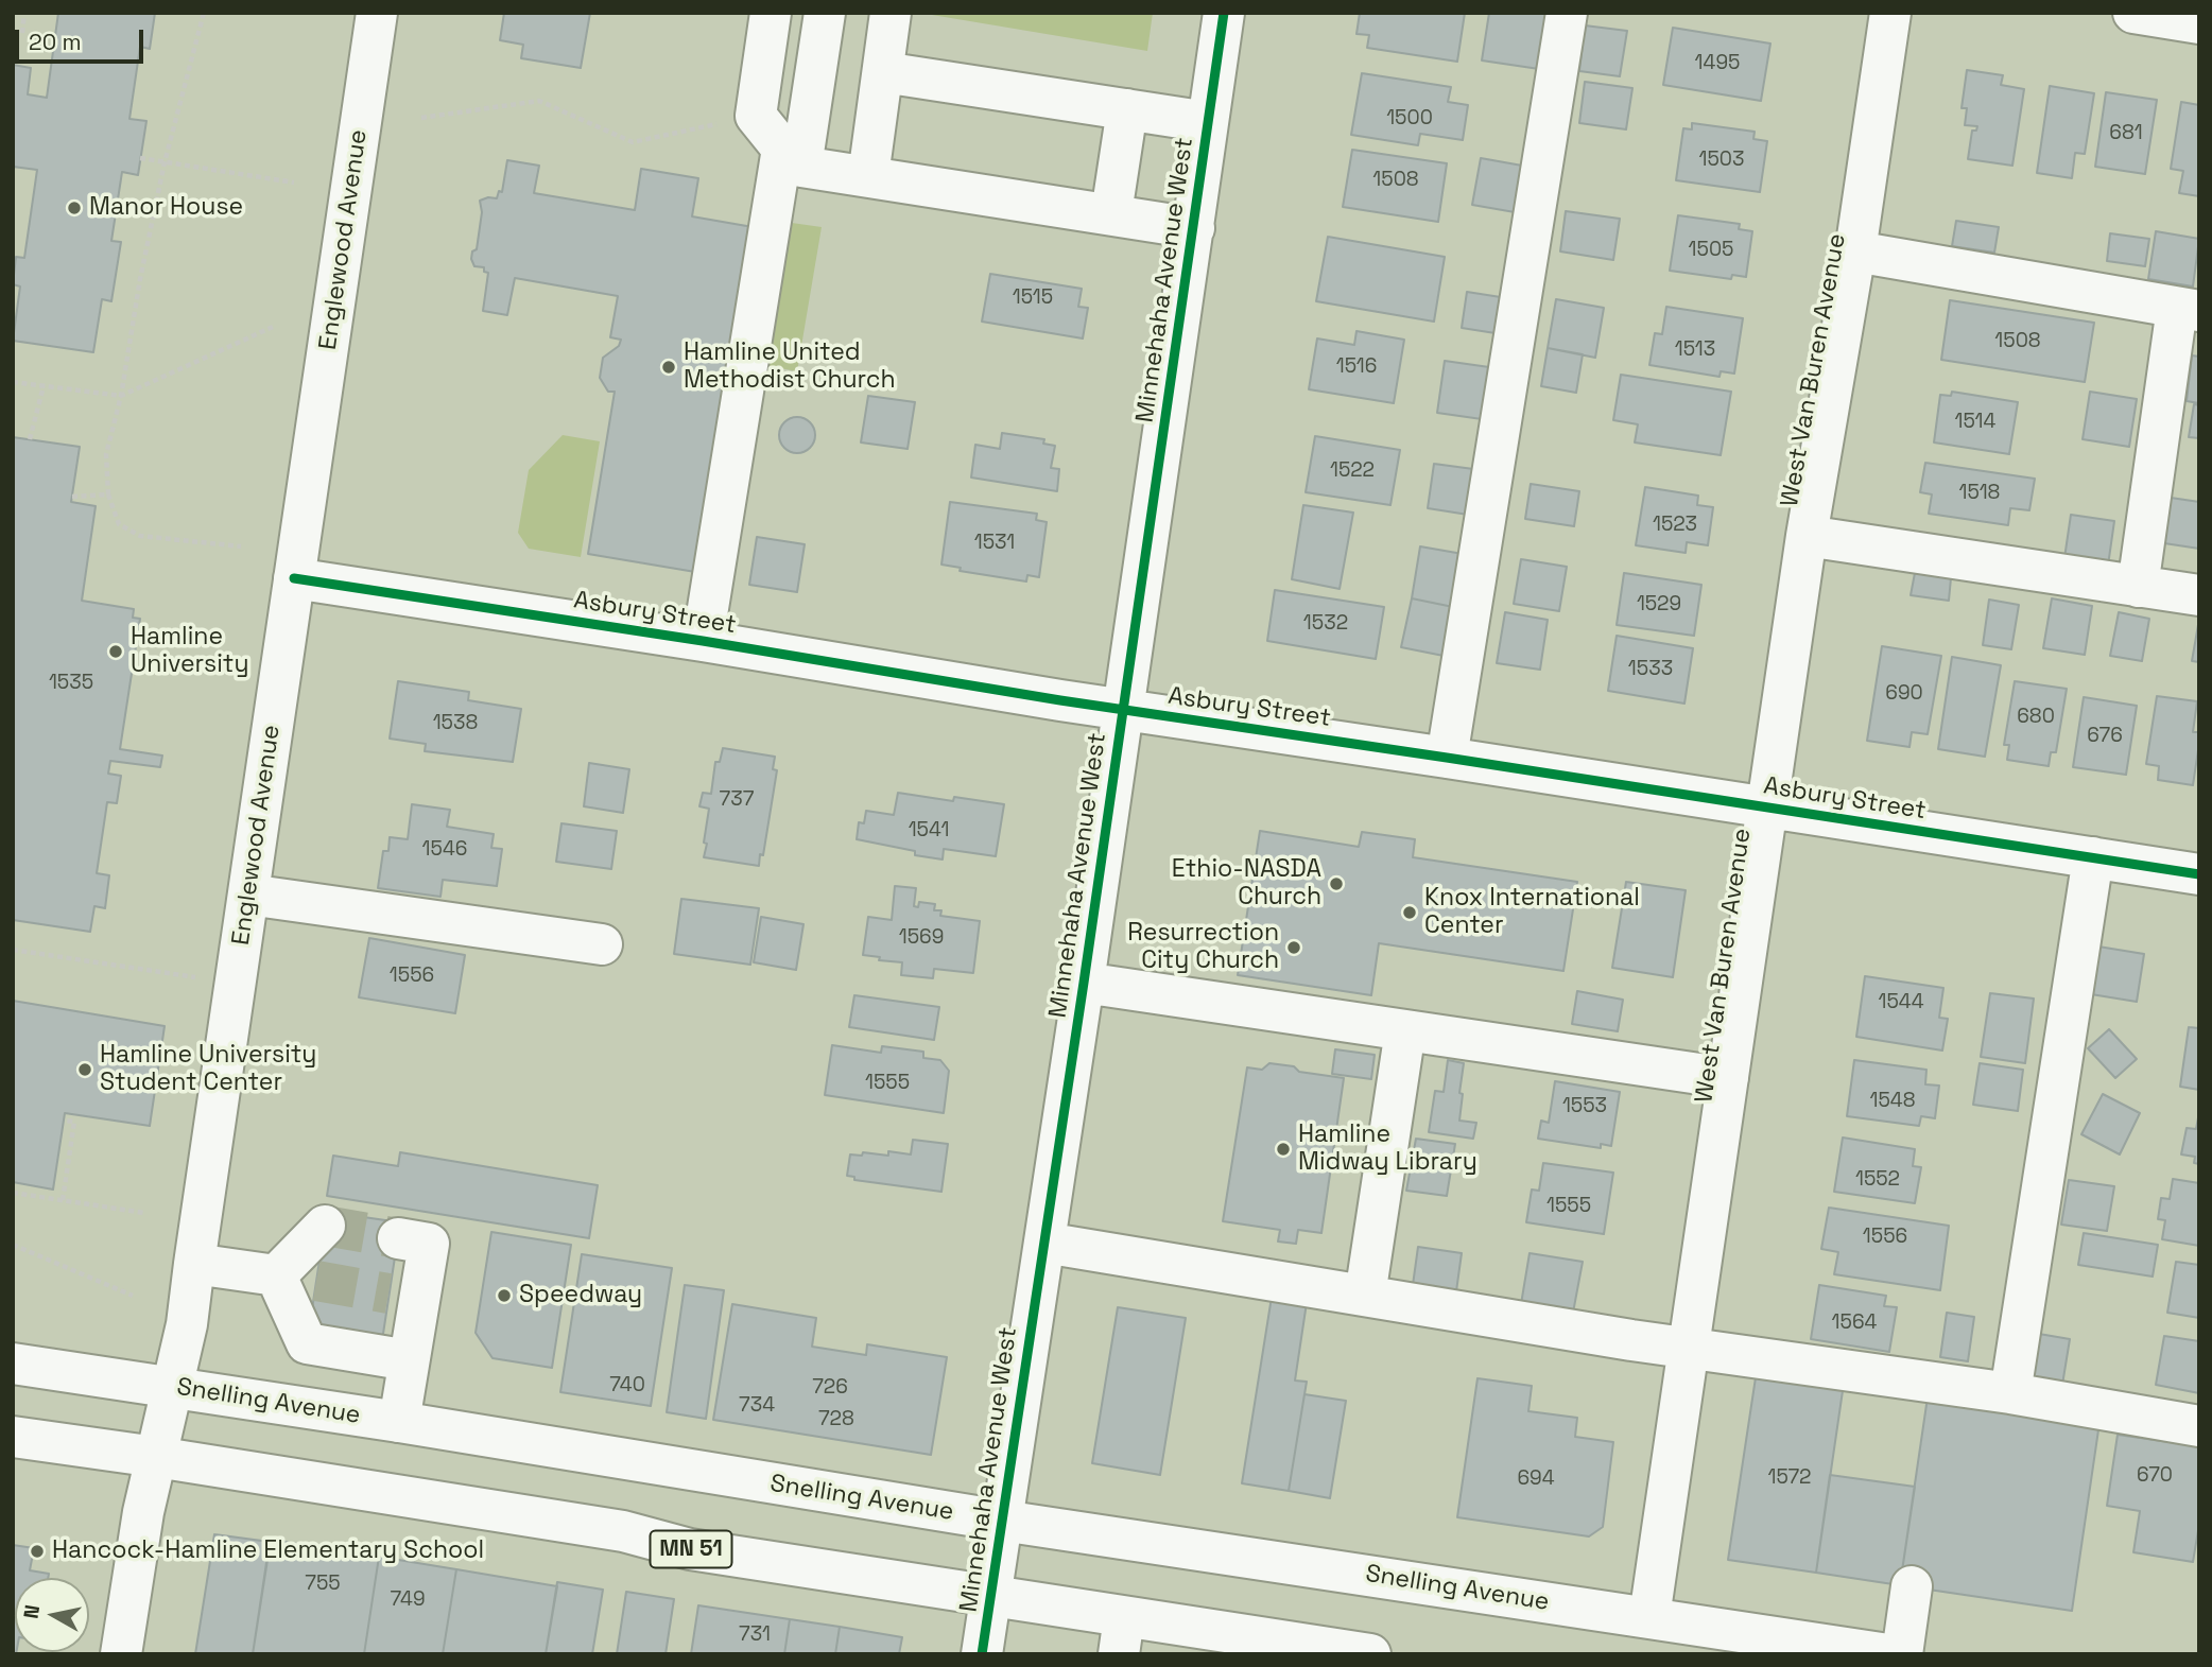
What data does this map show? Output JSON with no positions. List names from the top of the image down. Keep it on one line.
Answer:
{"streets":{"street":["Englewood Avenue","Minnehaha Avenue West","West Van Buren Avenue","Asbury Street","Snelling Avenue","MN 51"]},"crossings":[["Englewood Avenue","Asbury Street"],["Englewood Avenue","Snelling Avenue"],["Englewood Avenue","MN 51"],["Minnehaha Avenue West","Asbury Street"],["Minnehaha Avenue West","Snelling Avenue"],["Minnehaha Avenue West","MN 51"],["West Van Buren Avenue","Asbury Street"],["West Van Buren Avenue","Snelling Avenue"]],"places":["Manor House","Hamline United Methodist Church","Hamline University","Ethio-NASDA Church","Knox International Center","Resurrection City Church","Hamline University Student Center","Hamline Midway Library","Speedway","Hancock-Hamline Elementary School"],"house_numbers":["1495","1500","681","1503","1508","1505","1515","1508","1513","1516","1514","1522","1518","1523","1531","1529","1532","1533","1535","690","680","1538","676","737","1541","1546","1569","1556","1544","1555","1548","1553","1552","1555","1556","1564","740","726","734","728","670","1572","694","755","749","731"],"scale_bar":"20 m","north":"left"}
